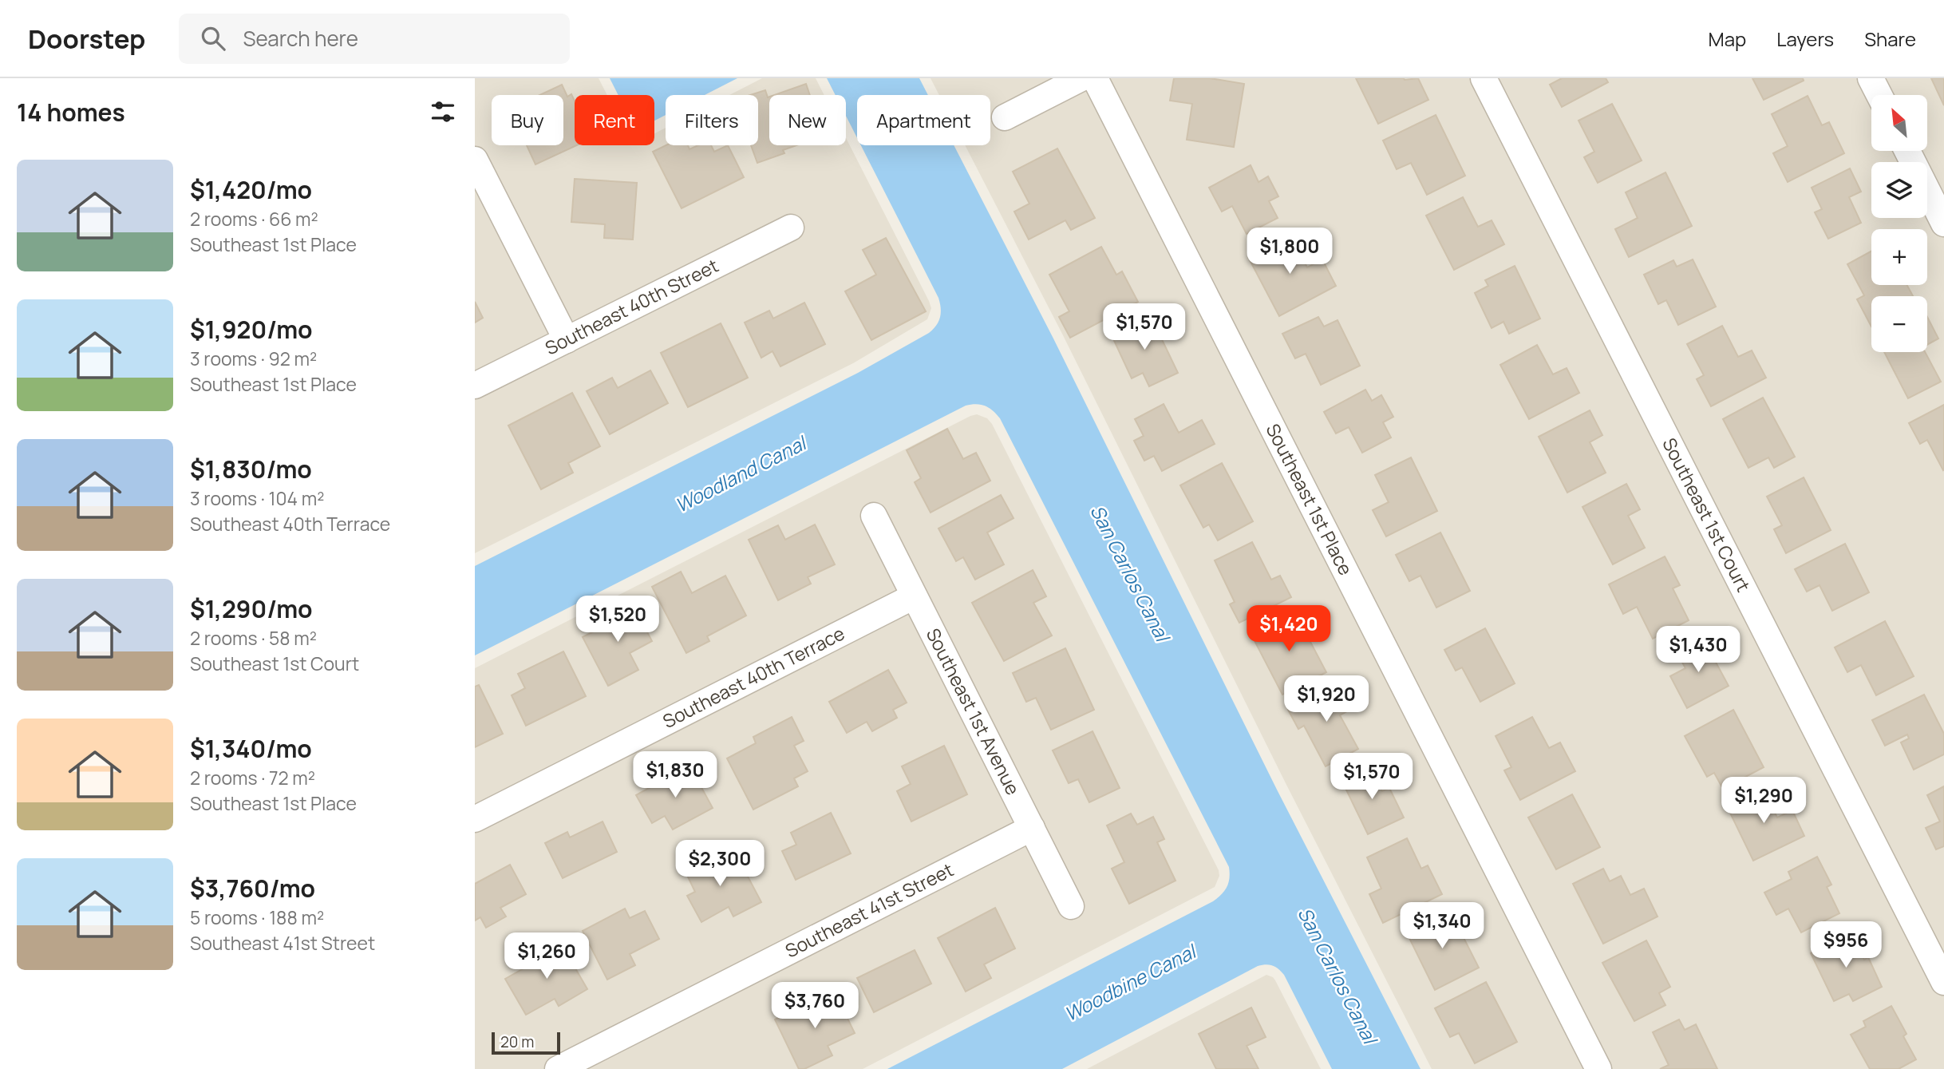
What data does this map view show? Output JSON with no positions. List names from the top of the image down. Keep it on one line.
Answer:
{"streets":{"street":["Southeast 40th Street","Southeast 1st Place","Southeast 1st Court","Southeast 40th Terrace","Southeast 1st Avenue","Southeast 41st Street"]},"crossings":[["Southeast 40th Terrace","Southeast 1st Avenue"],["Southeast 1st Avenue","Southeast 41st Street"]],"water":["Woodland Canal","San Carlos Canal","Woodbine Canal"],"scale_bar":"20 m","north":"top left","page":{"header":"Doorstep","search":"Search here","nav":["Map","Layers","Share"],"heading":"14 homes","map_buttons":["+","−"],"chip":["Buy","Rent","Filters","New","Apartment"],"list":[{"name":"$1,420/mo","note":"2 rooms · 66 m² · Southeast 1st Place"},{"name":"$1,920/mo","note":"3 rooms · 92 m² · Southeast 1st Place"},{"name":"$1,830/mo","note":"3 rooms · 104 m² · Southeast 40th Terrace"},{"name":"$1,290/mo","note":"2 rooms · 58 m² · Southeast 1st Court"},{"name":"$1,340/mo","note":"2 rooms · 72 m² · Southeast 1st Place"},{"name":"$3,760/mo","note":"5 rooms · 188 m² · Southeast 41st Street"}],"price":["$1,800","$1,570","$1,520","$1,420","$1,430","$1,920","$1,830","$1,570","$1,290","$2,300","$1,340","$956","$1,260","$3,760"],"scale":"20 m"}}
